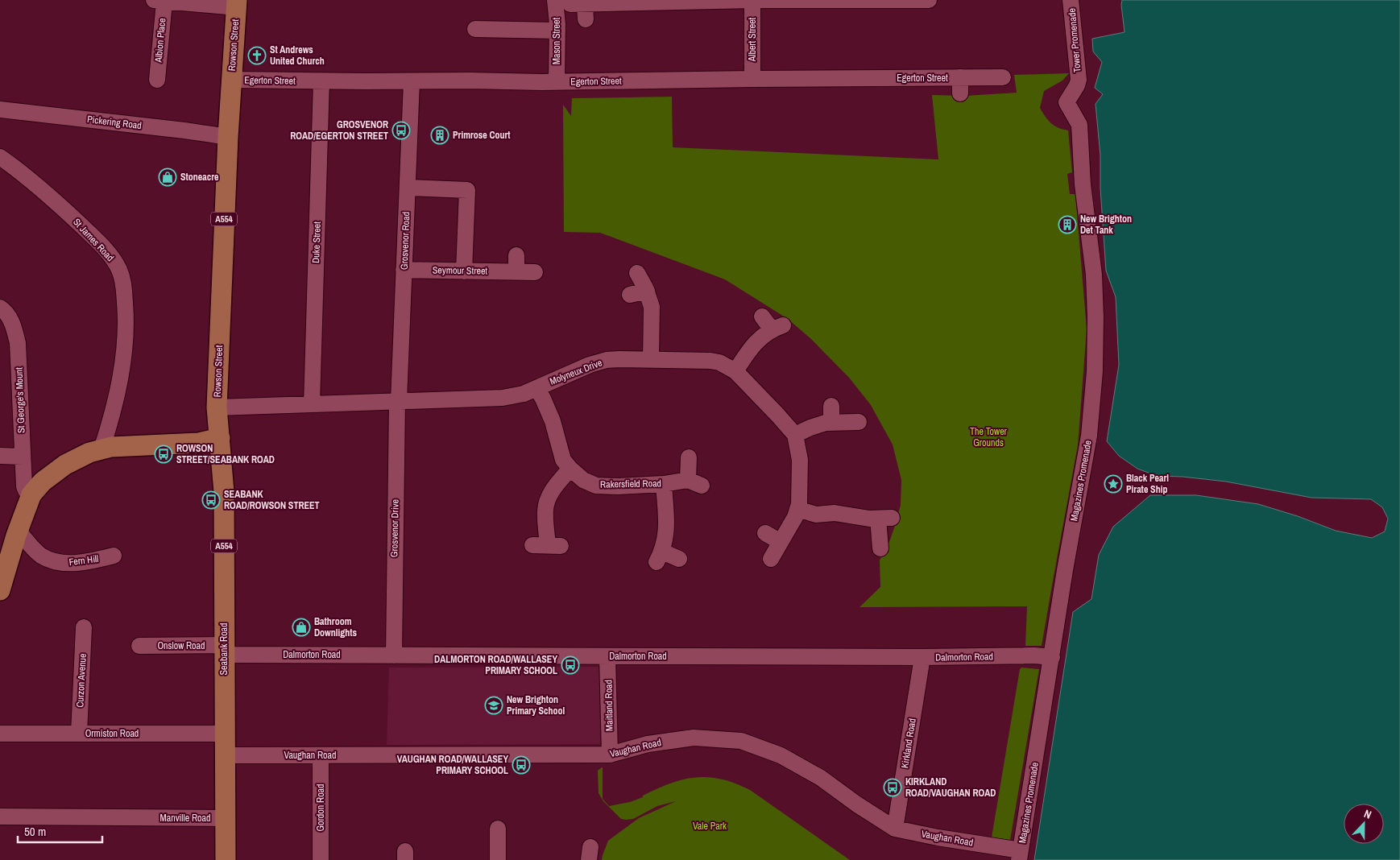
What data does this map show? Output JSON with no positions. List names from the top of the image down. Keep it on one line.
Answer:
{"streets":{"main road":["Rowson Street","A554","Seabank Road"],"street":["Albert Street","Albion Place","Tower Promenade","Mason Street","Egerton Street","Pickering Road","St James Road","Grosvenor Road","Duke Street","Seymour Street","Molyneux Drive","St George's Mount","Magazines Promenade","Rakersfield Road","Grosvenor Drive","Fern Hill","Onslow Road","Dalmorton Road","Curzon Avenue","Maitland Road","Ormiston Road","Kirkland Road","Vaughan Road","Gordon Road","Manville Road"]},"crossings":[["Albert Street","Egerton Street"],["Tower Promenade","Magazines Promenade"],["Mason Street","Egerton Street"],["Rowson Street","Egerton Street"],["Rowson Street","Pickering Road"],["Rowson Street","Molyneux Drive"],["Rowson Street","Seabank Road"],["Egerton Street","Grosvenor Road"],["Egerton Street","Duke Street"],["Grosvenor Road","Seymour Street"],["Grosvenor Road","Molyneux Drive"],["Grosvenor Road","Grosvenor Drive"],["Duke Street","Molyneux Drive"],["Molyneux Drive","Rakersfield Road"],["Molyneux Drive","Grosvenor Drive"],["Magazines Promenade","Dalmorton Road"],["Magazines Promenade","Vaughan Road"],["Grosvenor Drive","Dalmorton Road"],["Onslow Road","Seabank Road"],["Onslow Road","Dalmorton Road"],["Seabank Road","Dalmorton Road"],["Seabank Road","Ormiston Road"],["Seabank Road","Vaughan Road"],["Seabank Road","Manville Road"],["Dalmorton Road","Maitland Road"],["Dalmorton Road","Kirkland Road"],["Curzon Avenue","Ormiston Road"],["Maitland Road","Vaughan Road"],["Kirkland Road","Vaughan Road"],["Vaughan Road","Gordon Road"]],"parks":["The Tower Grounds","Vale Park"],"places":{"church":["St Andrews United Church"],"bus stop":["GROSVENOR ROAD/EGERTON STREET","ROWSON STREET/SEABANK ROAD","SEABANK ROAD/ROWSON STREET","DALMORTON ROAD/WALLASEY PRIMARY SCHOOL","VAUGHAN ROAD/WALLASEY PRIMARY SCHOOL","KIRKLAND ROAD/VAUGHAN ROAD"],"building":["Primrose Court","New Brighton Det Tank"],"shop":["Stoneacre","Bathroom Downlights"],"place":["Black Pearl Pirate Ship"],"school or university":["New Brighton Primary School"]},"scale_bar":"50 m","north":"top"}
